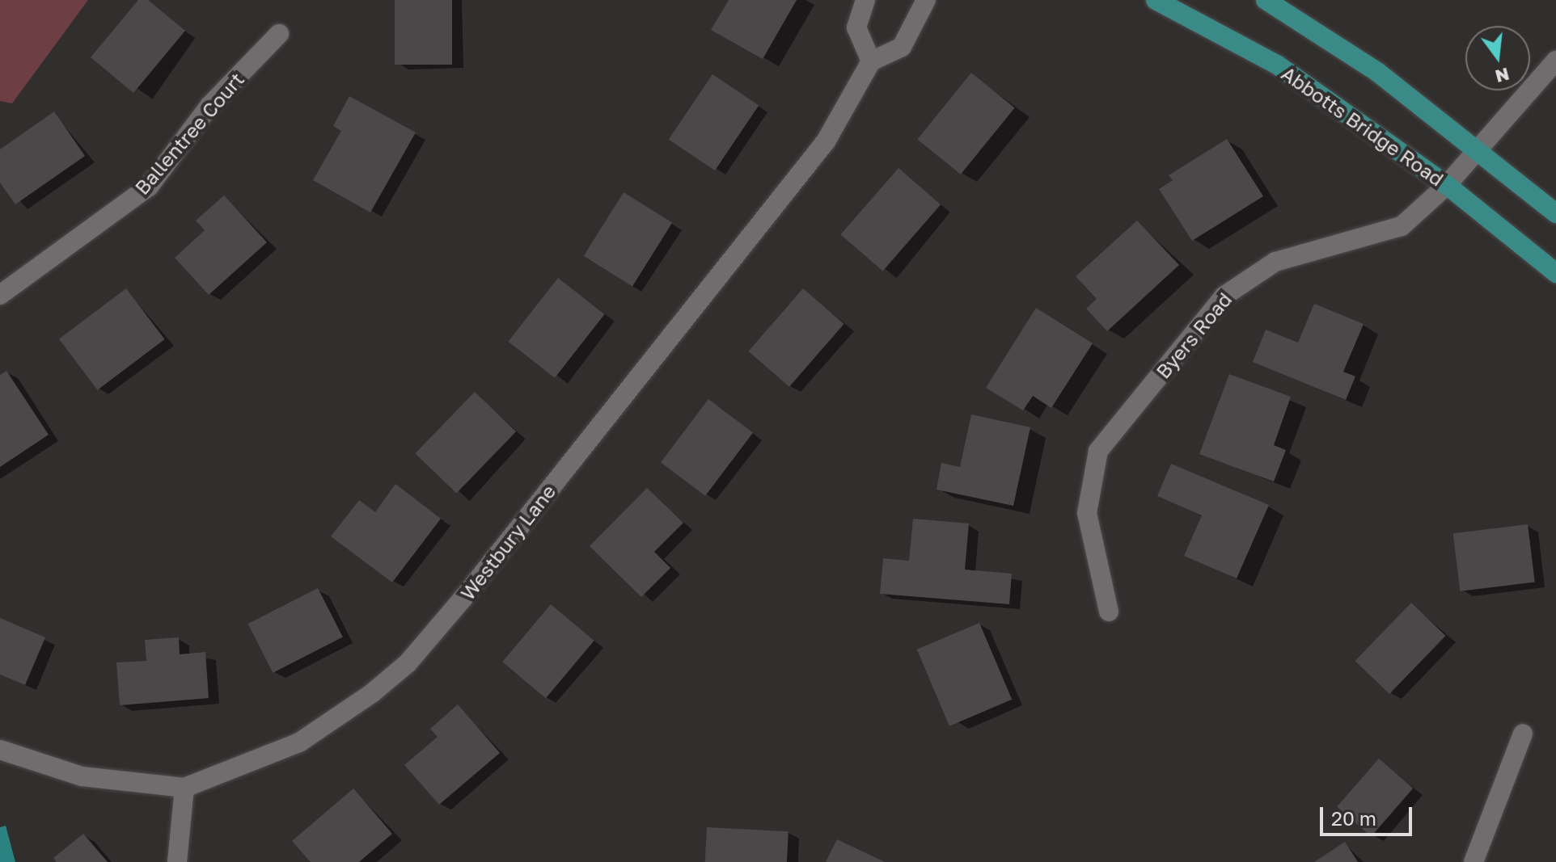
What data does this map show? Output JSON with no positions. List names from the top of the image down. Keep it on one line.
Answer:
{"streets":{"main road":["Abbotts Bridge Road"],"street":["Ballentree Court","Byers Road","Westbury Lane"]},"crossings":[["Abbotts Bridge Road","Byers Road"]],"scale_bar":"20 m","north":"bottom"}
